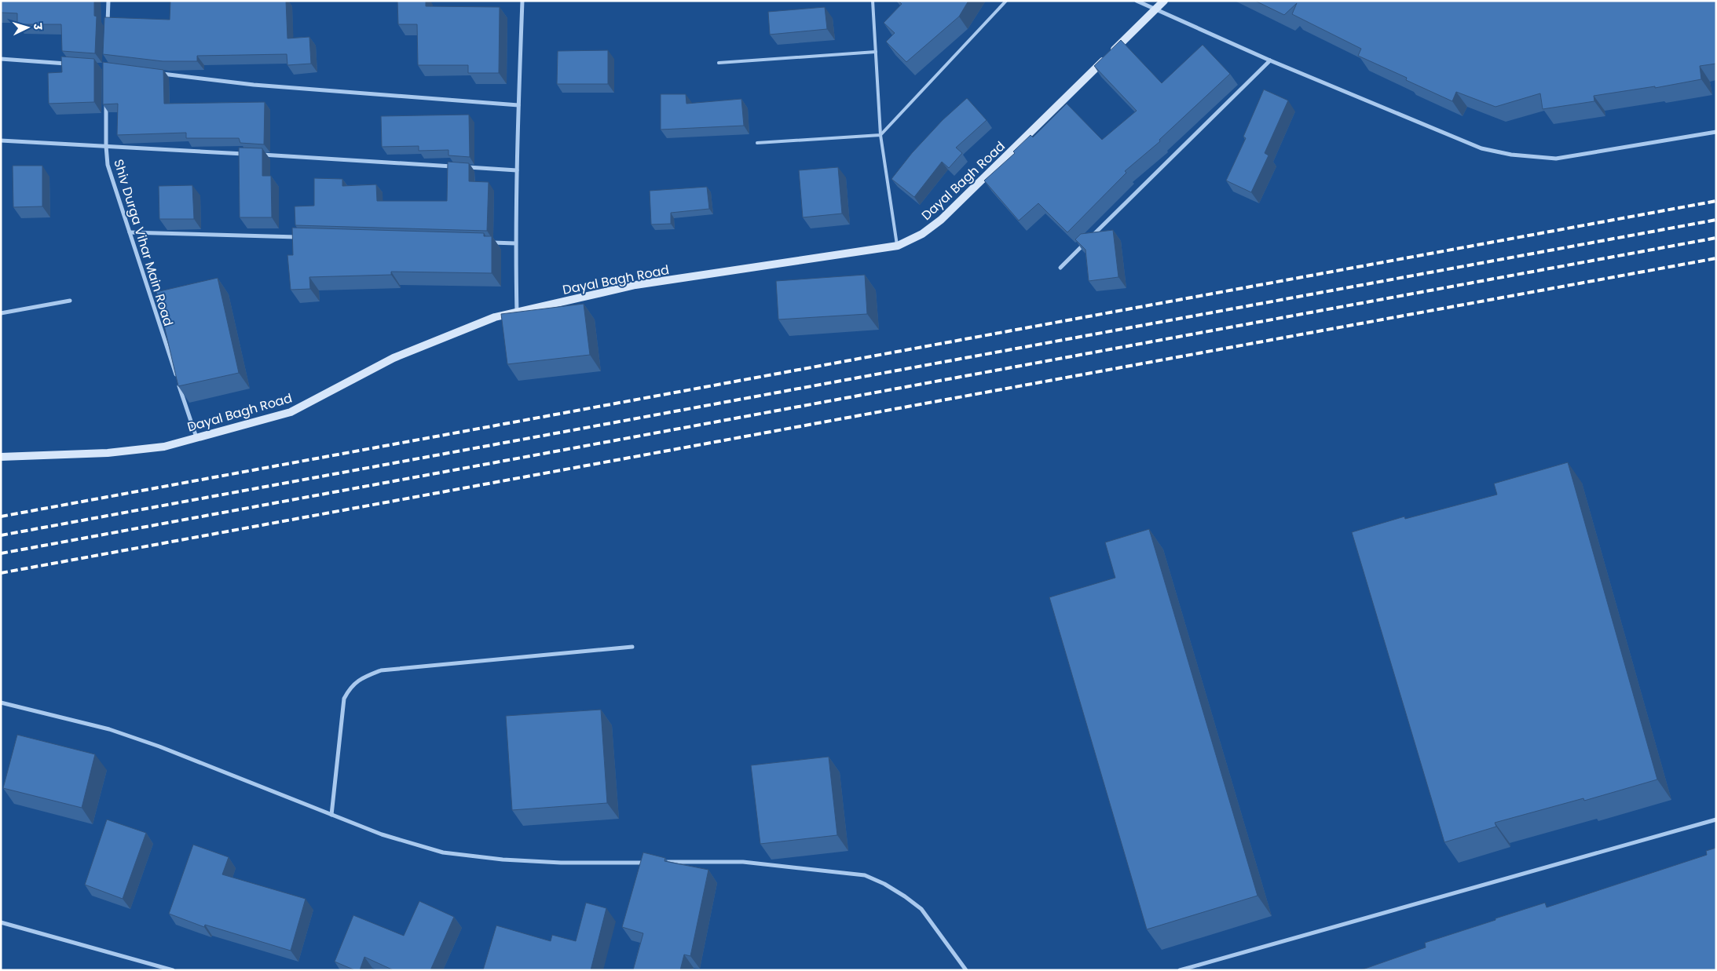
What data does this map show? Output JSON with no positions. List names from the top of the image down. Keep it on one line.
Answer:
{"streets":{"street":["Dayal Bagh Road","Shiv Durga Vihar Main Road"]},"crossings":[["Dayal Bagh Road","Shiv Durga Vihar Main Road"]],"north":"right"}
